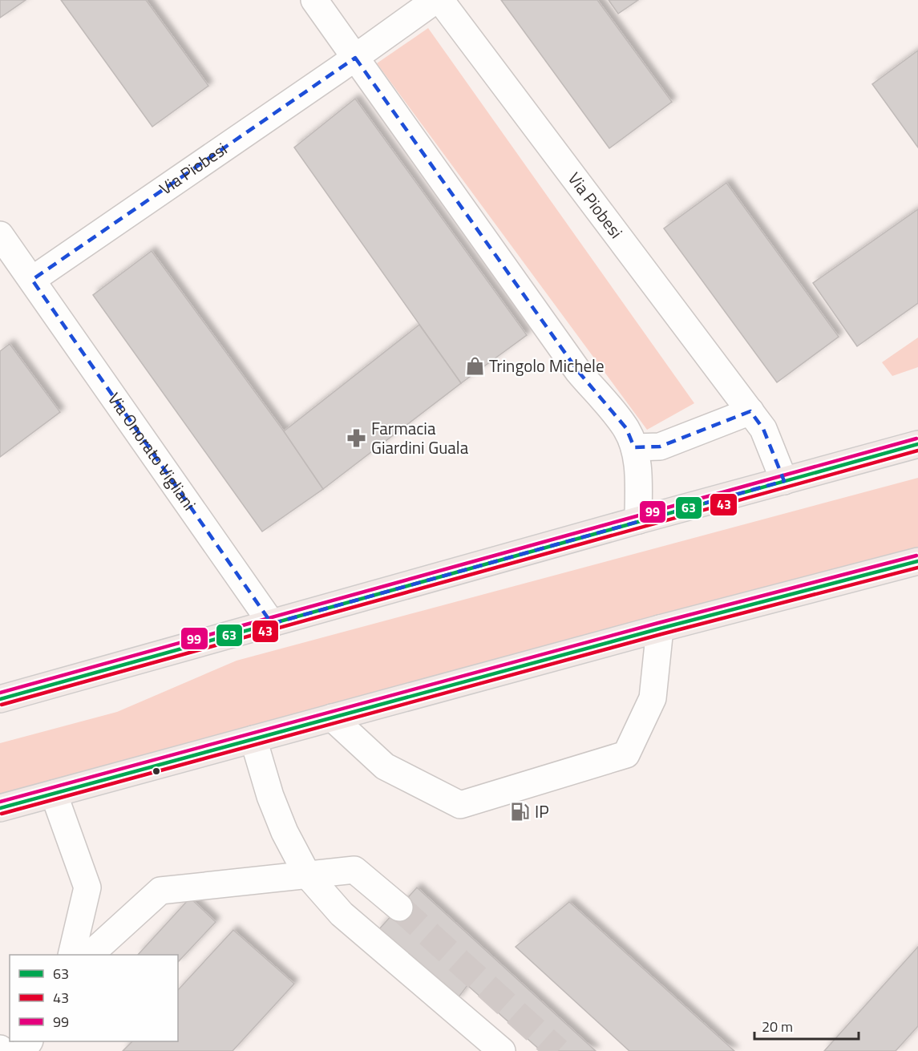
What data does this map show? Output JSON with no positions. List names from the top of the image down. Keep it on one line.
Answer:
{"streets":{"street":["Via Piobesi","Via Onorato Vigliani"]},"crossings":[["Via Piobesi","Via Onorato Vigliani"]],"places":{"shop":["Tringolo Michele"],"pharmacy":["Farmacia Giardini Guala"],"fuel station":["IP"]},"lines":["transit line 99","transit line 63","transit line 43"],"legend":["63","43","99"],"scale_bar":"20 m"}
